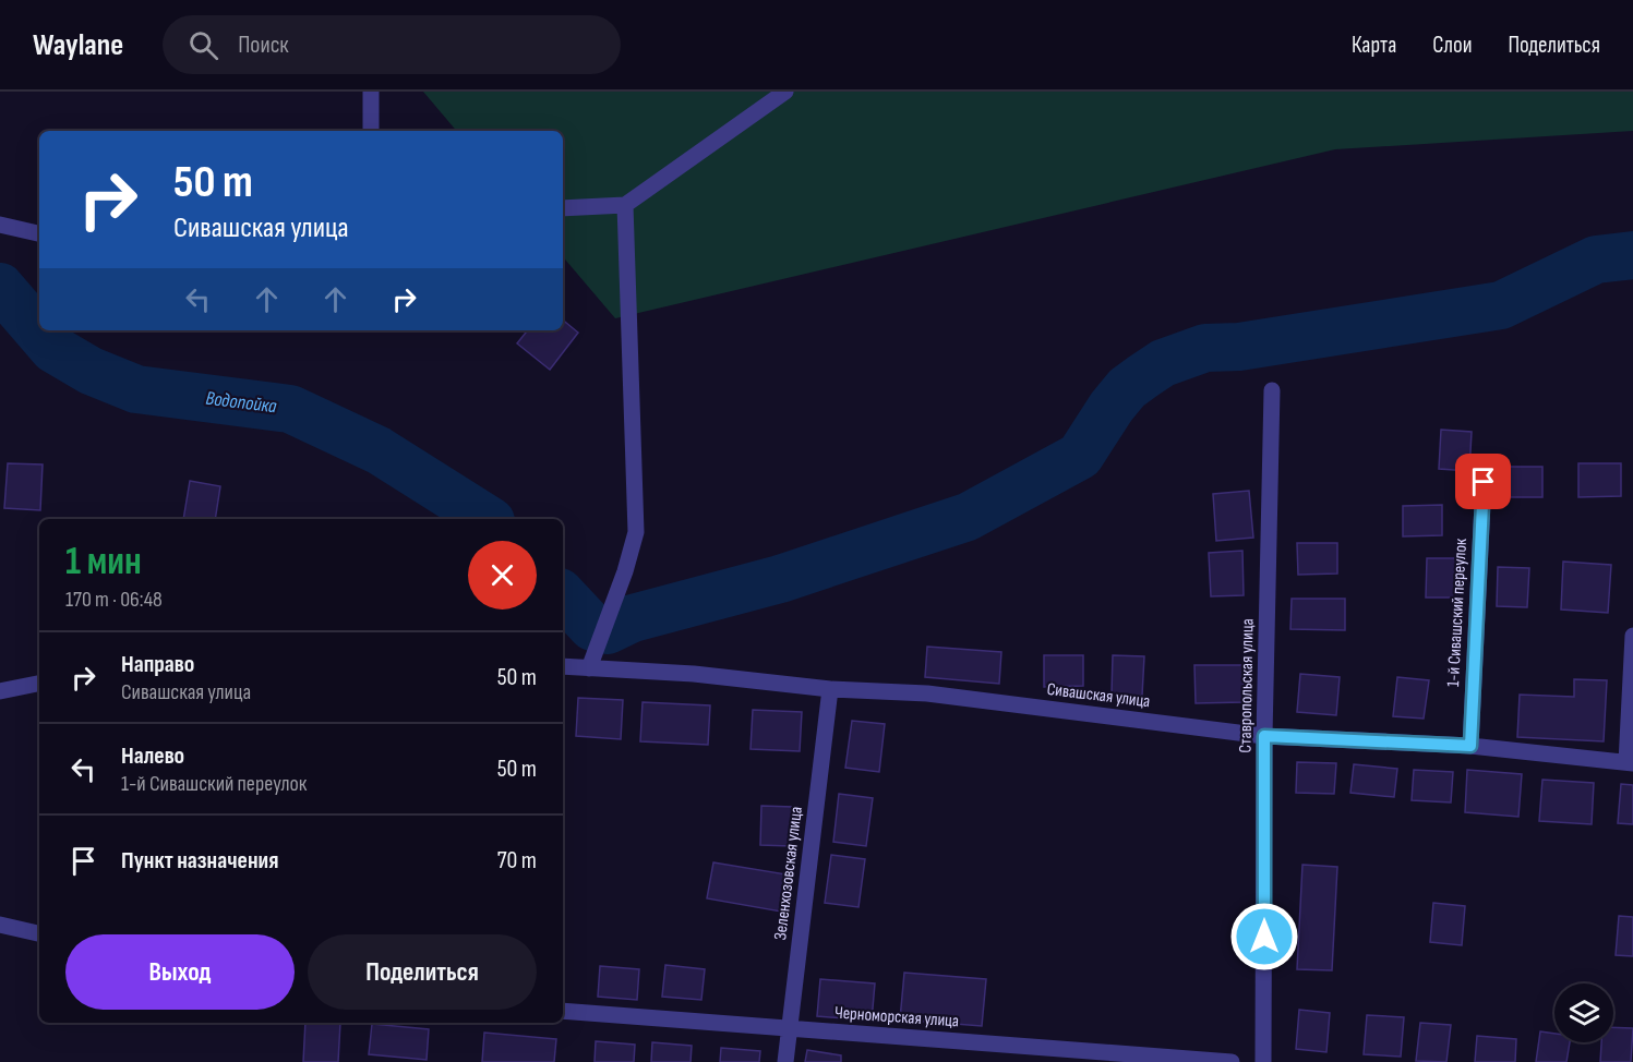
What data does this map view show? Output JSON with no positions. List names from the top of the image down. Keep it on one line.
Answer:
{"streets":{"street":["1-й Сивашский переулок","Ставропольская улица","Сивашская улица","Зеленхозовская улица","Черноморская улица"]},"crossings":[["1-й Сивашский переулок","Сивашская улица"],["Ставропольская улица","Сивашская улица"],["Сивашская улица","Зеленхозовская улица"],["Зеленхозовская улица","Черноморская улица"]],"water":["Водопойка"],"page":{"header":"Waylane","search":"Поиск","nav":["Карта","Слои","Поделиться"],"turn":["50 m","Сивашская улица"],"heading":["1 мин","170 m · 06:48"],"list":[{"name":"Направо","note":"Сивашская улица","value":"50 m"},{"name":"Налево","note":"1-й Сивашский переулок","value":"50 m"},{"name":"Пункт назначения","value":"70 m"}],"buttons":["Выход","Поделиться"]}}
